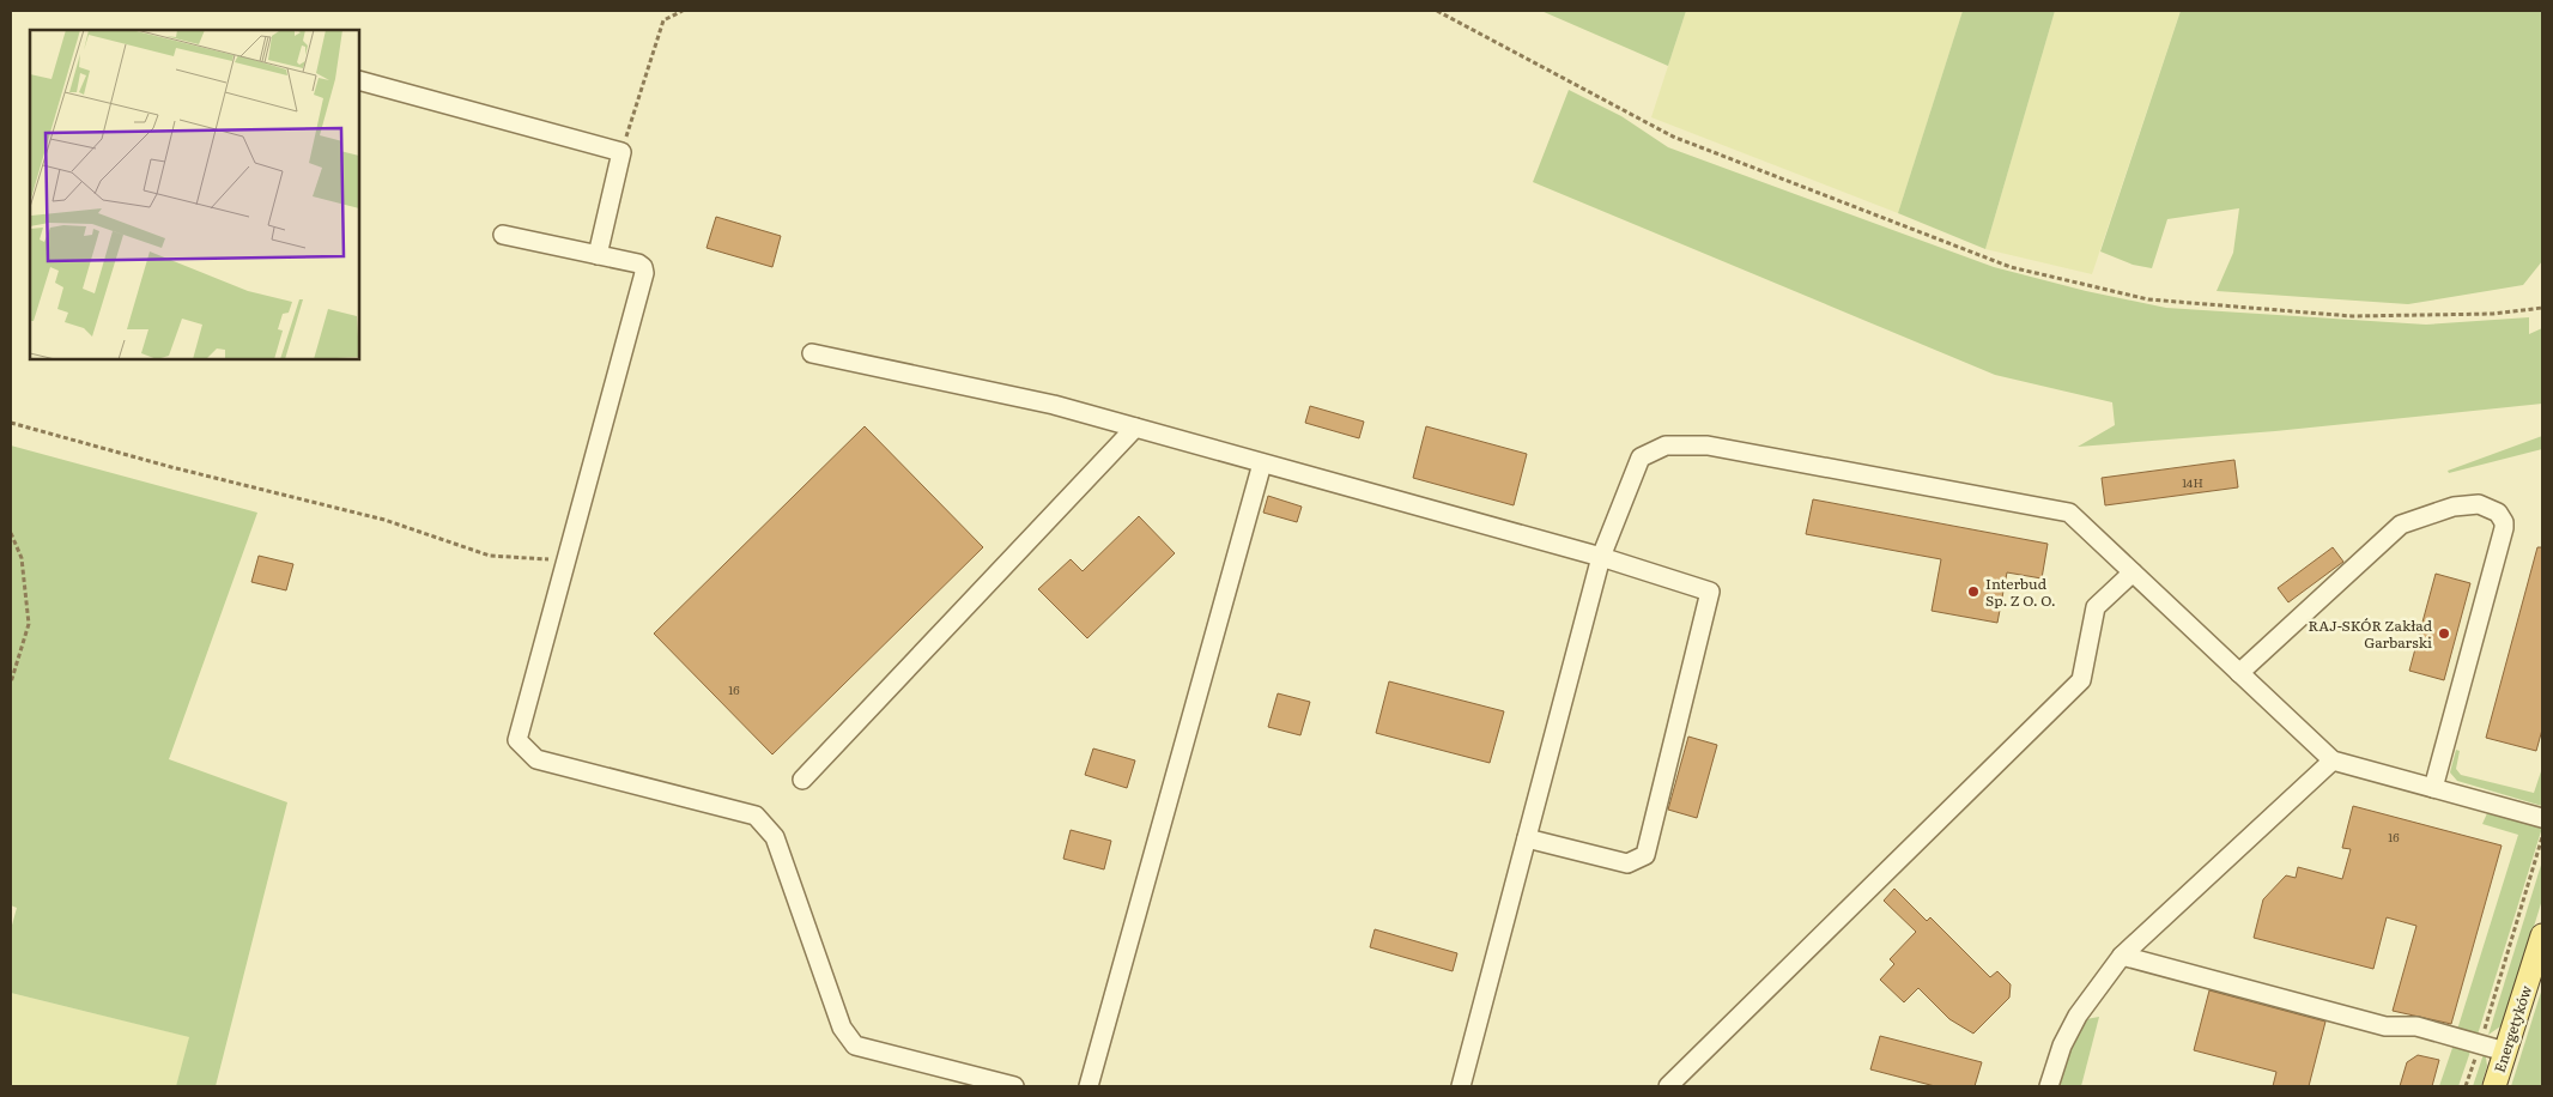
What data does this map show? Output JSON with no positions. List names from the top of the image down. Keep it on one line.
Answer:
{"streets":{"main road":["Energetyków"]},"places":["Interbud Sp. Z O. O.","RAJ-SKÓR Zakład Garbarski"],"house_numbers":["14H","16","16"]}
